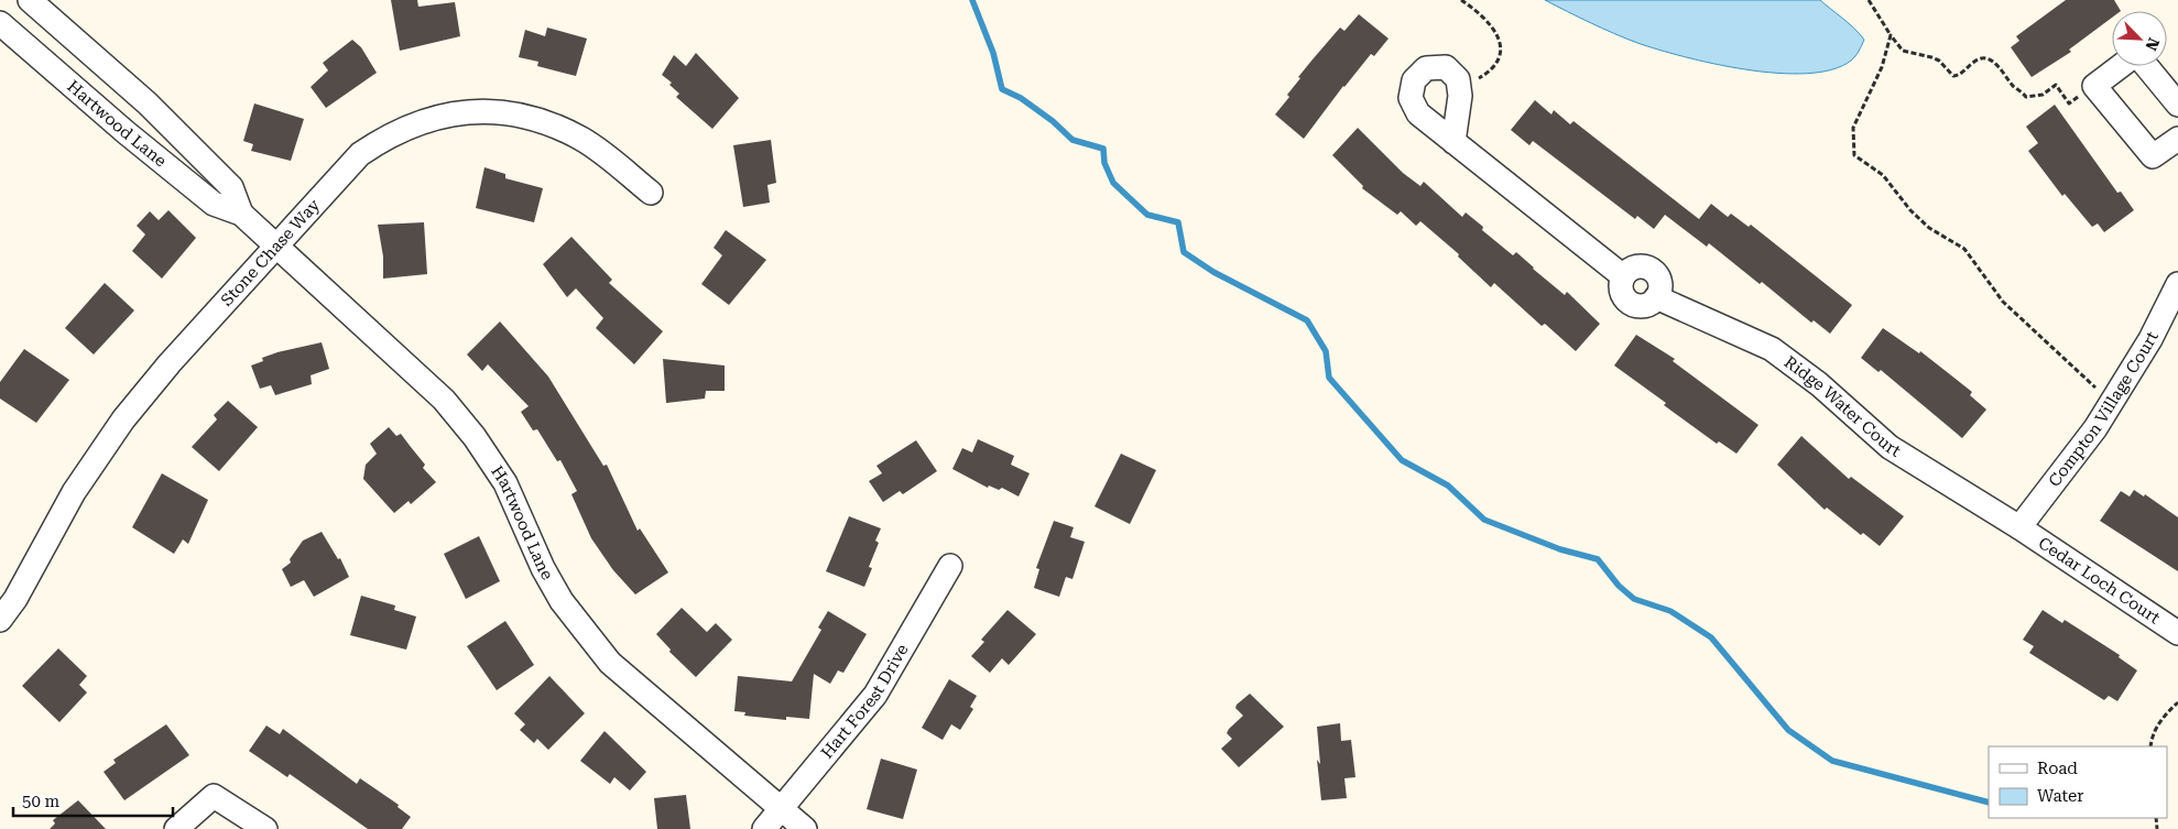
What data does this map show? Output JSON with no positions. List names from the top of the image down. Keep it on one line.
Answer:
{"streets":{"street":["Hartwood Lane","Stone Chase Way","Ridge Water Court","Compton Village Court","Cedar Loch Court","Hart Forest Drive"]},"crossings":[["Hartwood Lane","Stone Chase Way"],["Hartwood Lane","Hart Forest Drive"],["Ridge Water Court","Compton Village Court"],["Ridge Water Court","Cedar Loch Court"],["Compton Village Court","Cedar Loch Court"]],"legend":["Road","Water"],"scale_bar":"50 m","north":"bottom right"}
